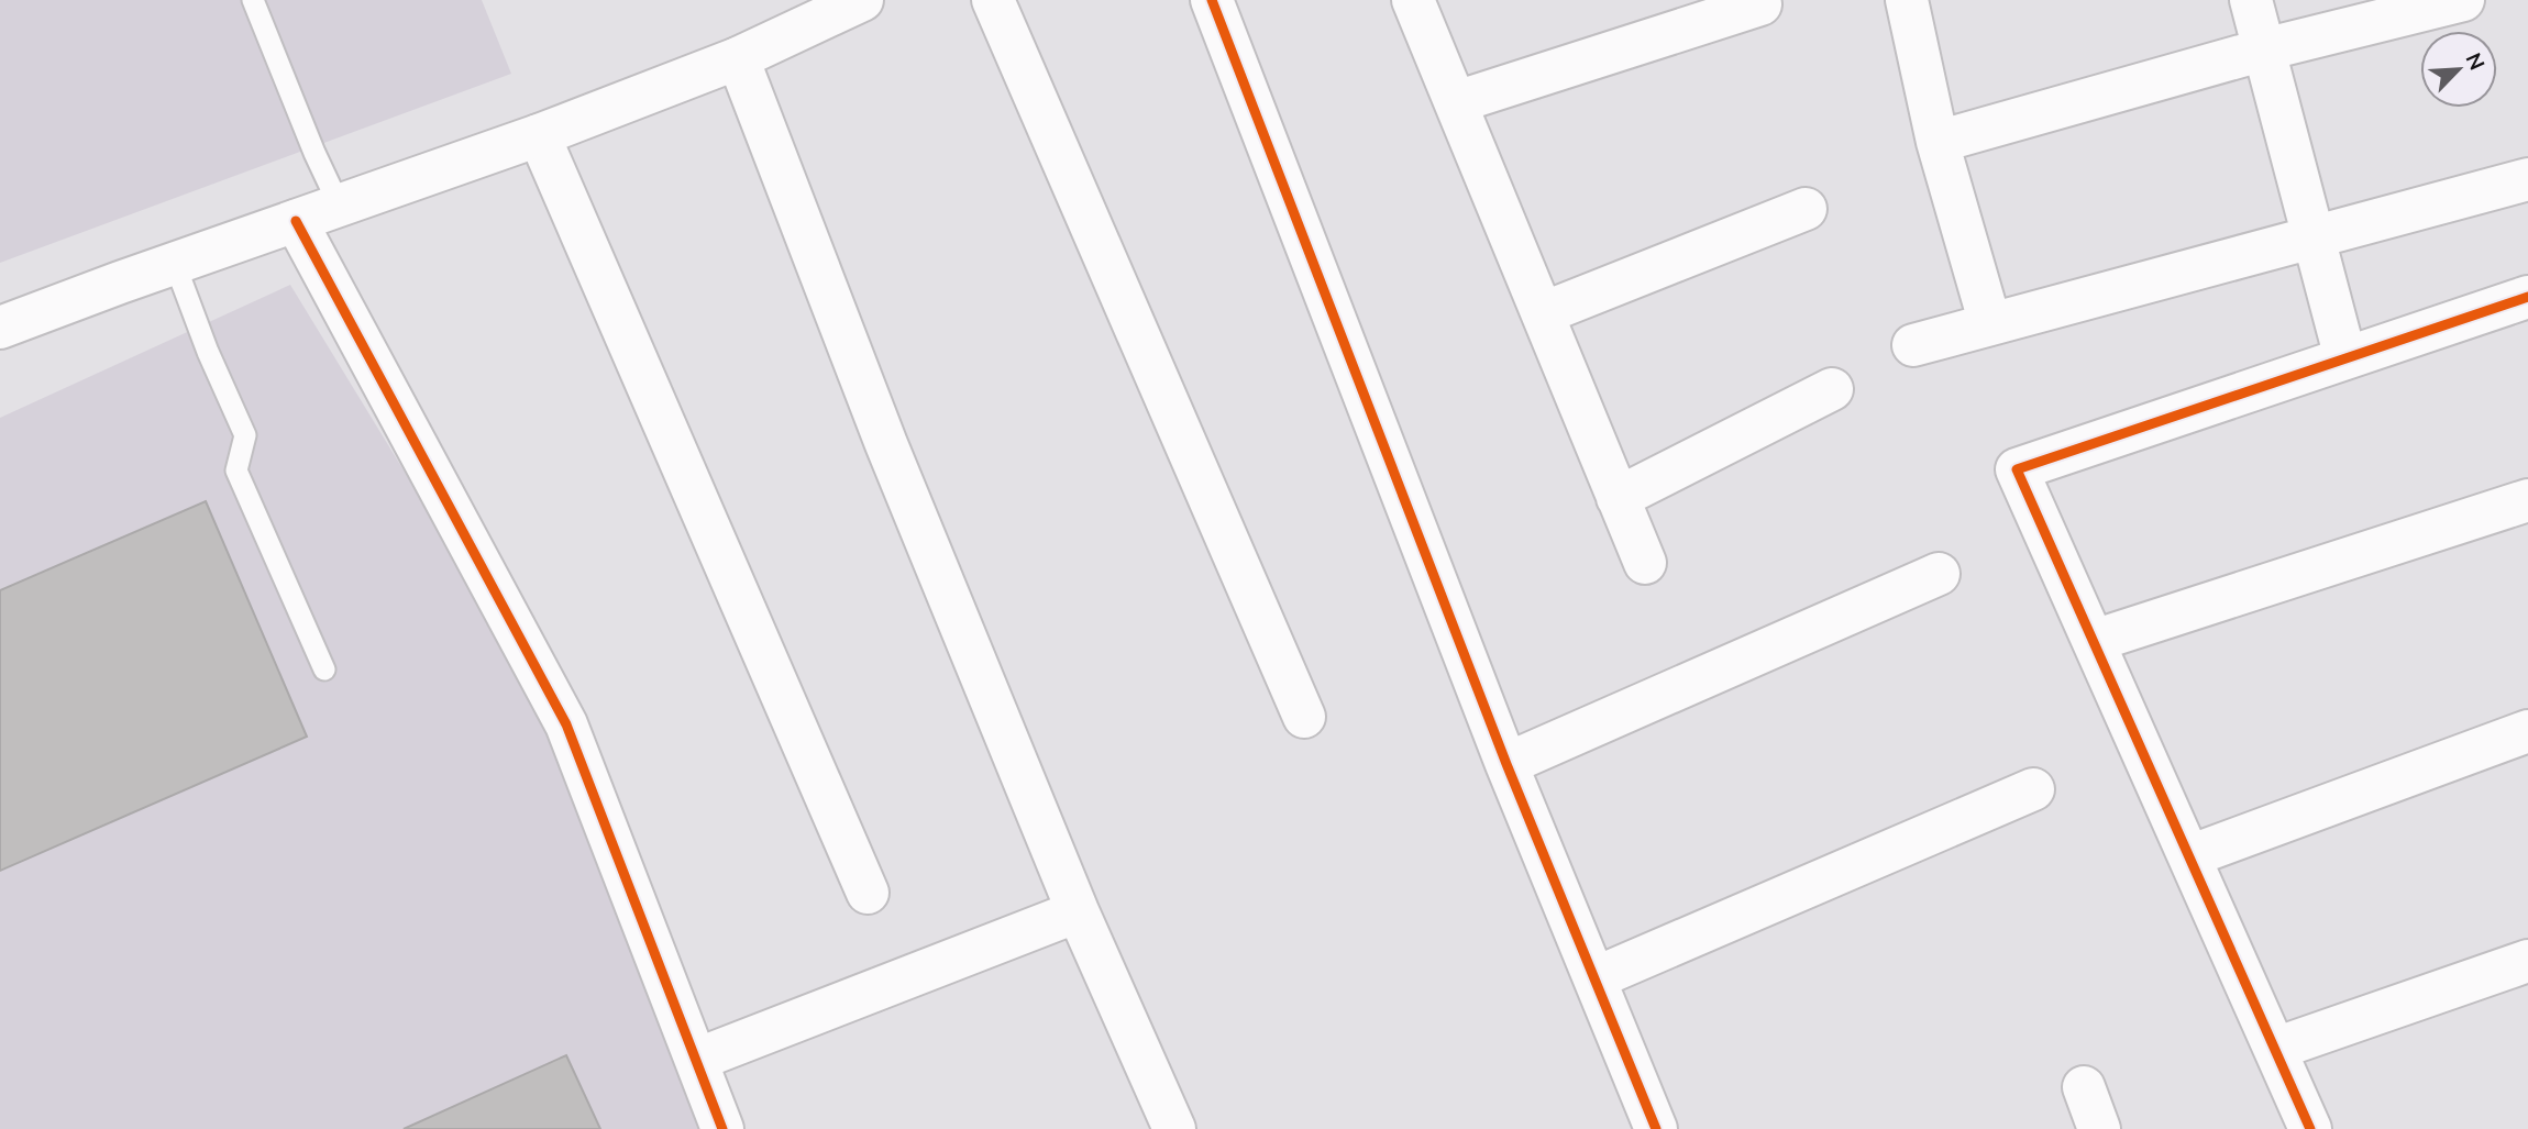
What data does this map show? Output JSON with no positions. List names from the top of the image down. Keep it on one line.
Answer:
{"north":"top right"}
